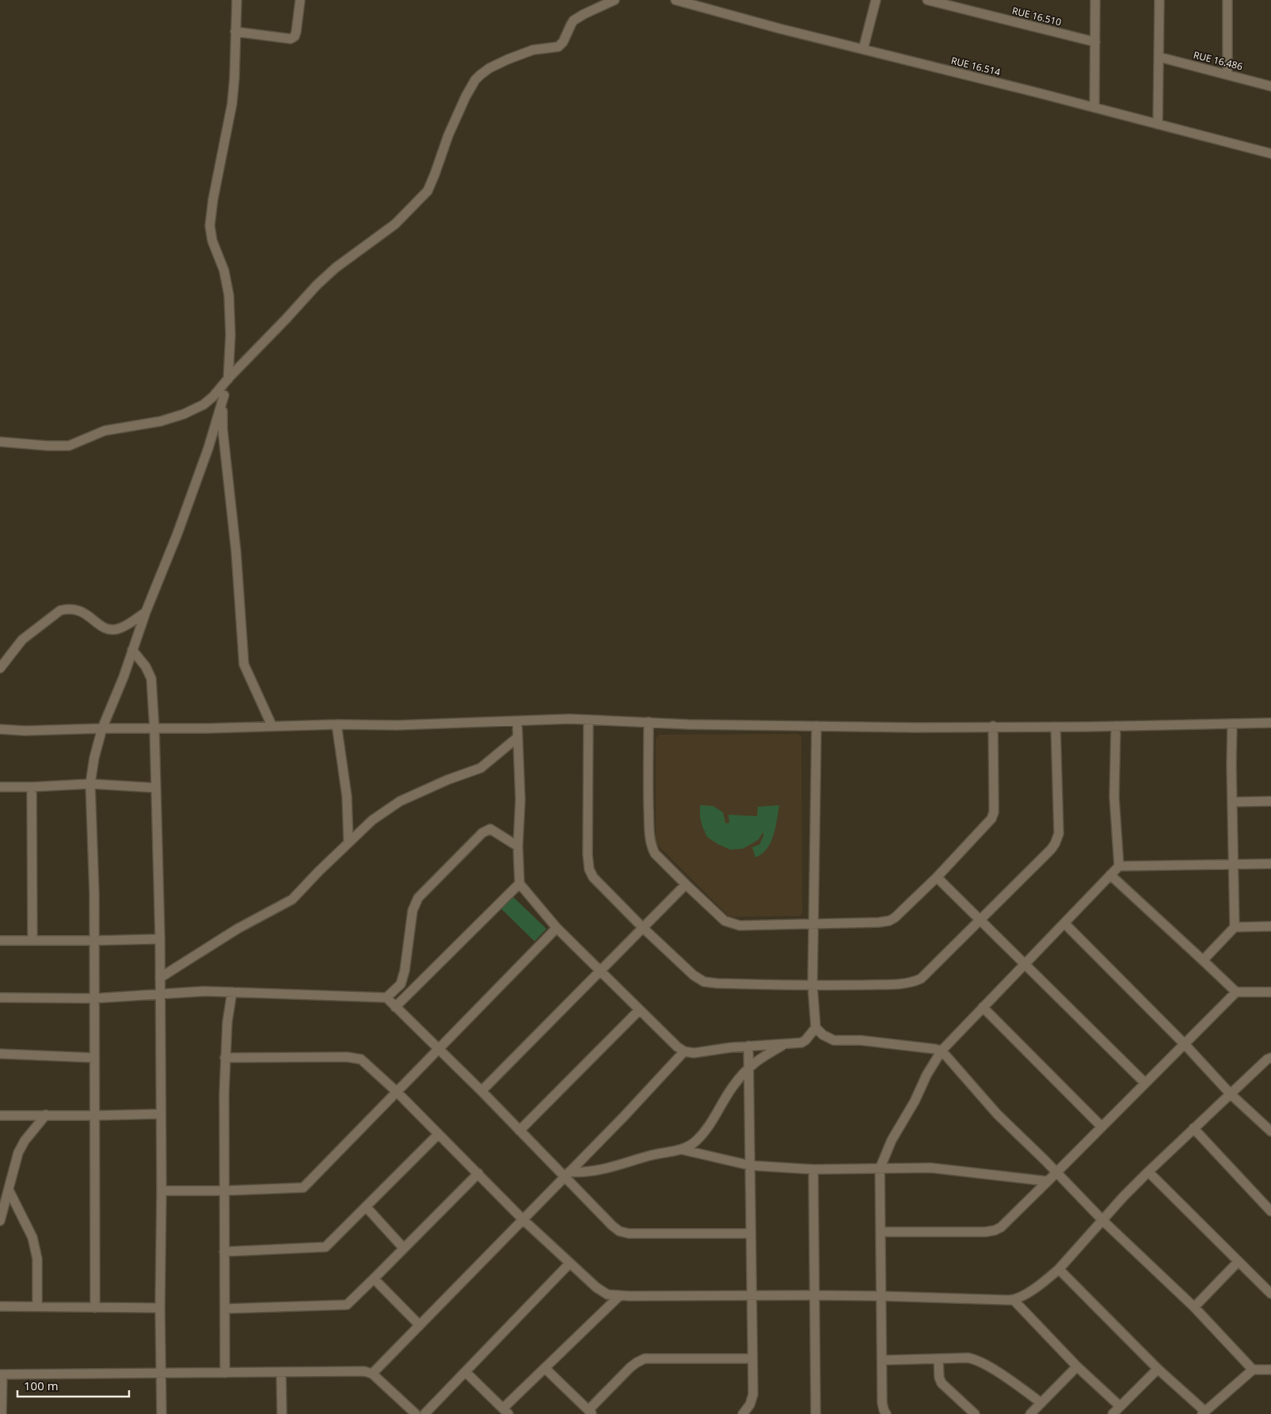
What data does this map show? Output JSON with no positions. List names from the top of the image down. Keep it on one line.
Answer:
{"streets":{"street":["RUE 16.510","RUE 16.486","RUE 16.514"]},"scale_bar":"100 m"}
